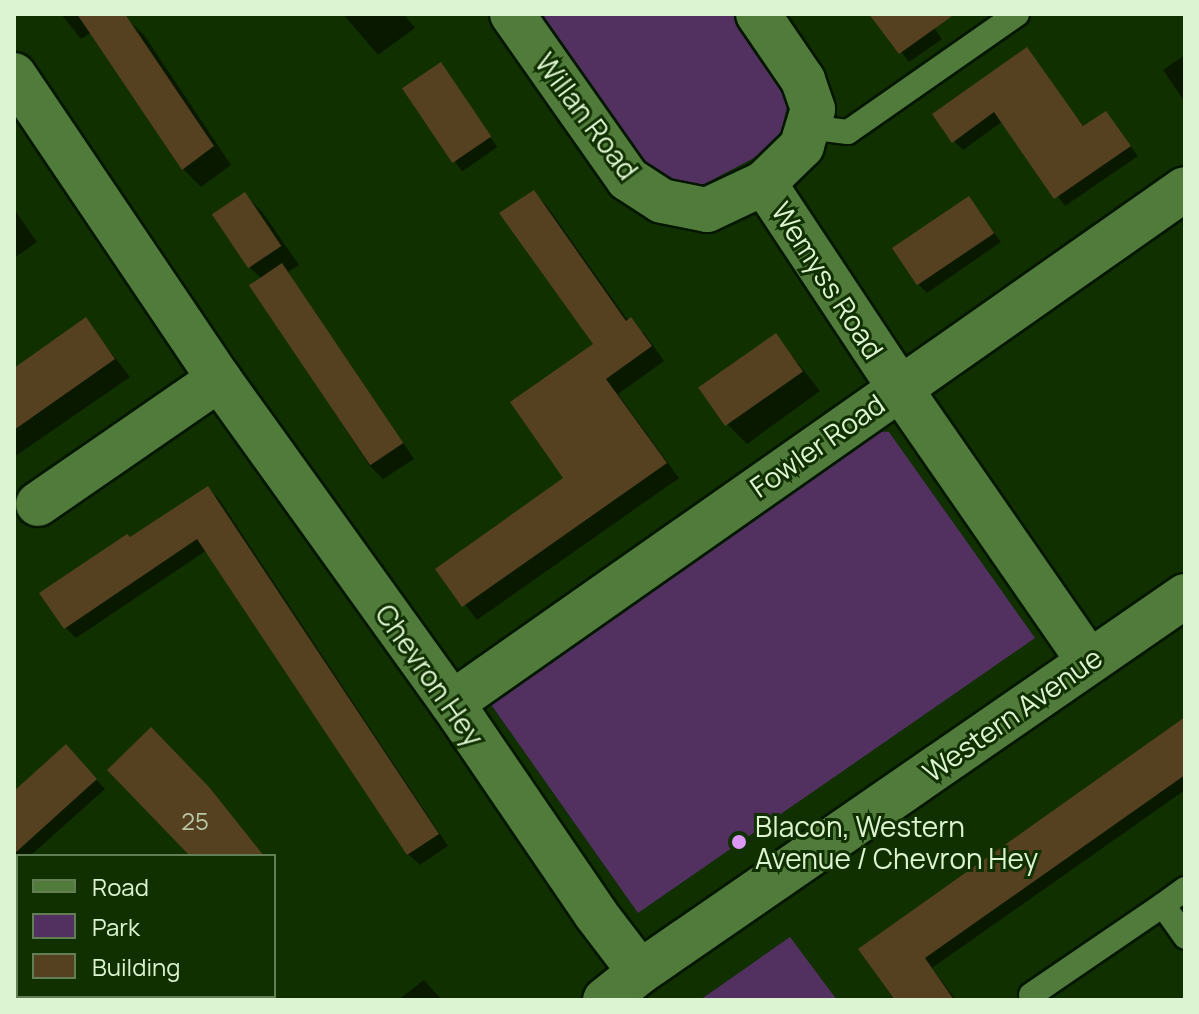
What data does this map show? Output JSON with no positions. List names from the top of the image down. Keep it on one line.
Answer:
{"streets":{"street":["Willan Road","Wemyss Road","Fowler Road","Chevron Hey","Western Avenue"]},"crossings":[["Willan Road","Wemyss Road"],["Wemyss Road","Fowler Road"],["Wemyss Road","Western Avenue"],["Fowler Road","Chevron Hey"],["Chevron Hey","Western Avenue"]],"places":["Blacon, Western Avenue / Chevron Hey"],"house_numbers":["25"],"legend":["Road","Park","Building"]}
